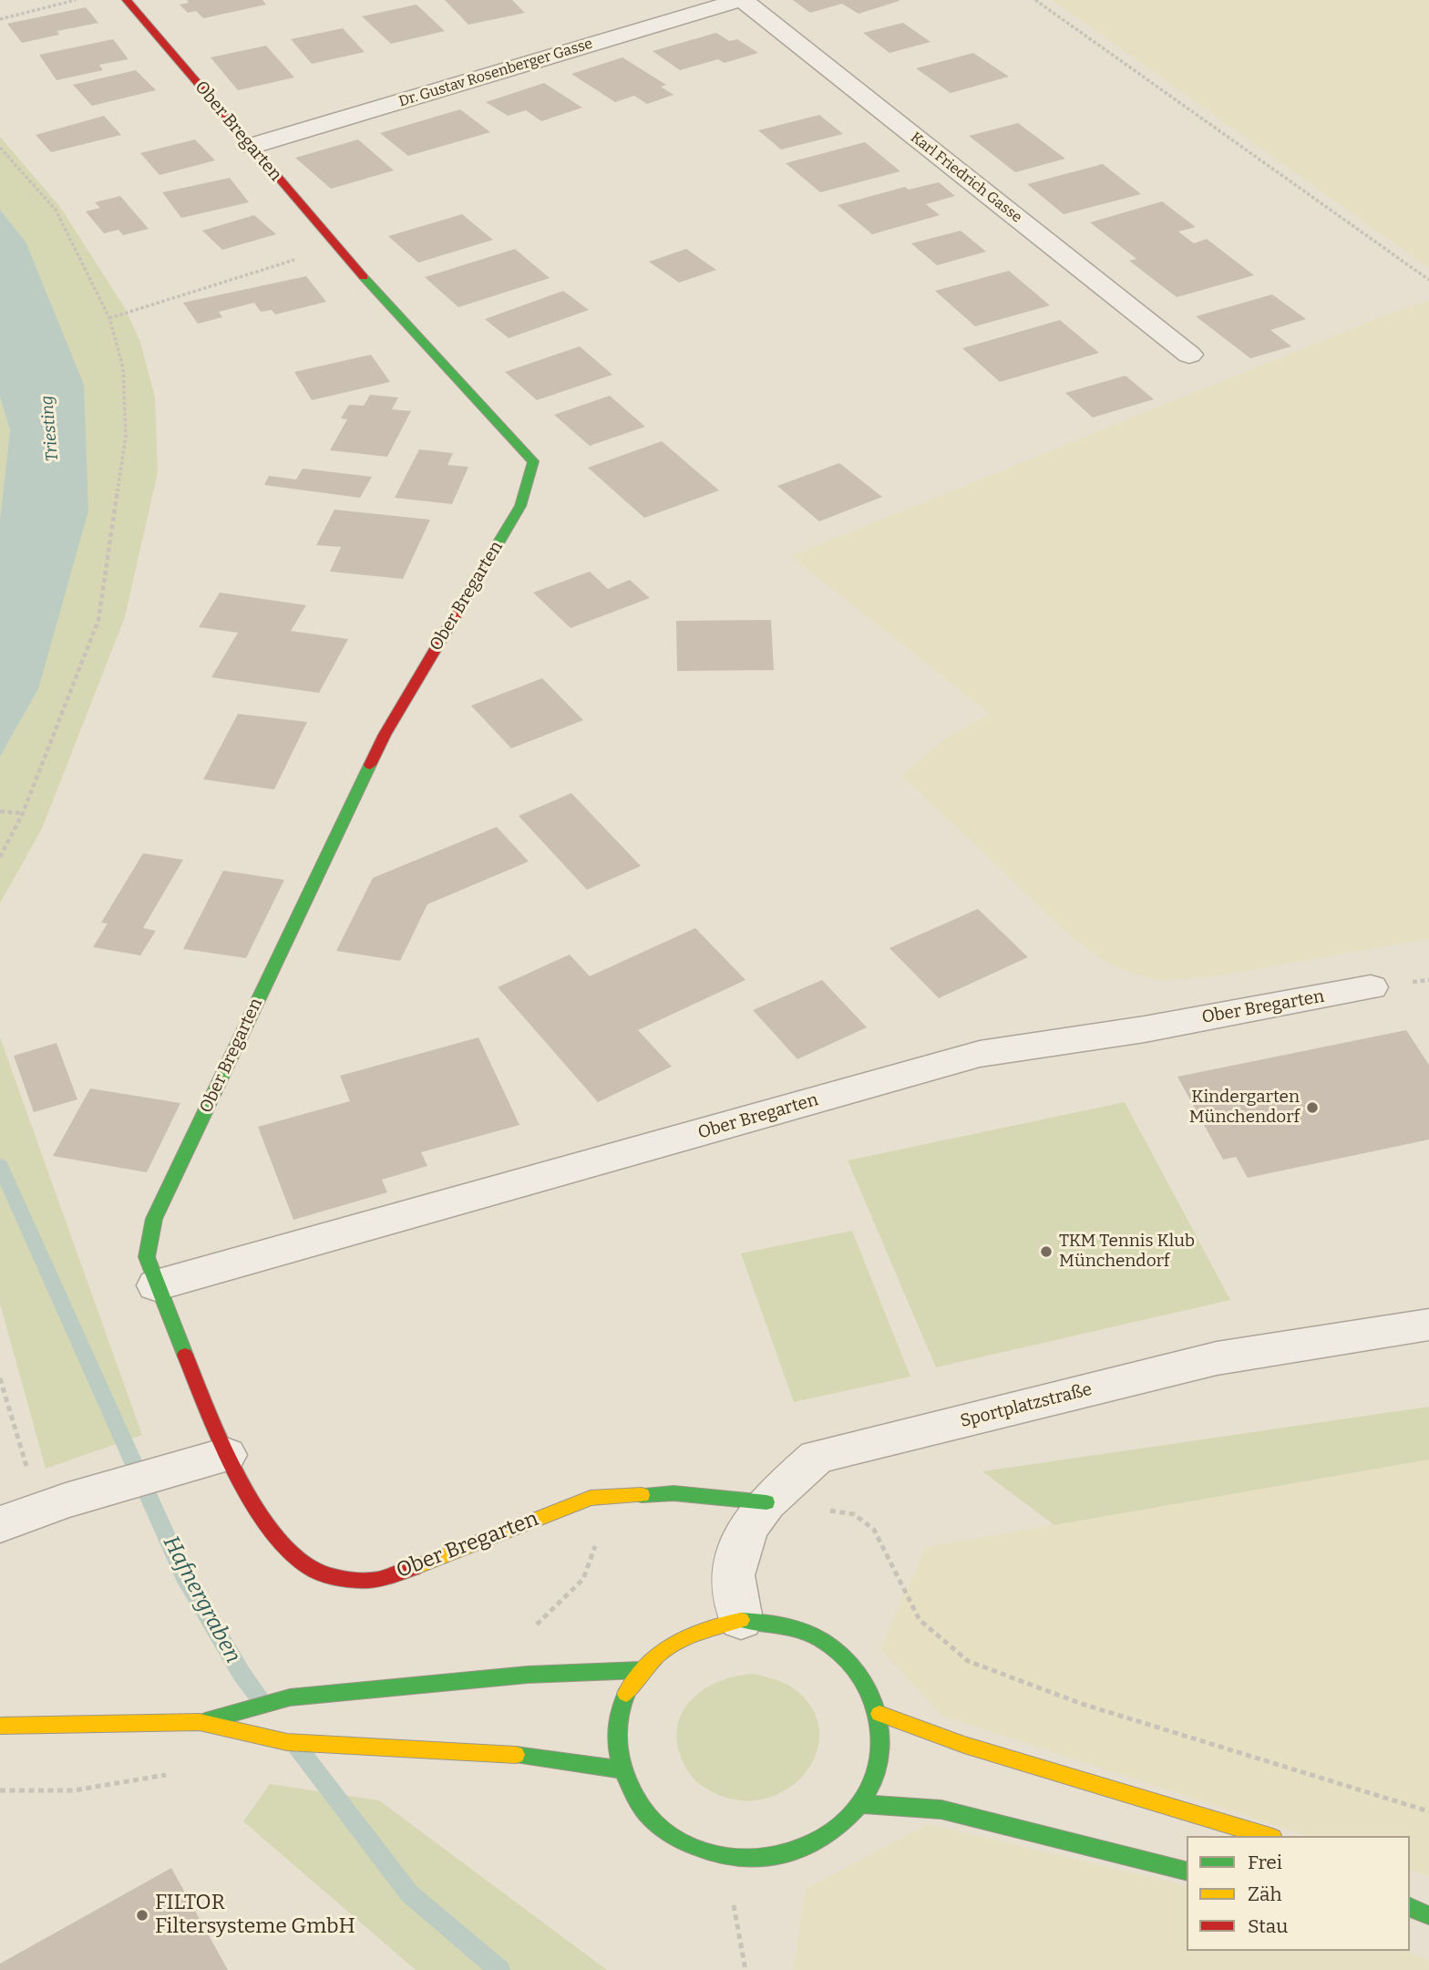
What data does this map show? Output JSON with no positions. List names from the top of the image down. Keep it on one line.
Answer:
{"streets":{"street":["Dr. Gustav Rosenberger Gasse","Ober Bregarten","Karl Friedrich Gasse","Sportplatzstraße"]},"crossings":[["Dr. Gustav Rosenberger Gasse","Ober Bregarten"],["Dr. Gustav Rosenberger Gasse","Karl Friedrich Gasse"],["Ober Bregarten","Sportplatzstraße"]],"water":["Triesting","Hafnergraben"],"places":["Kindergarten Münchendorf","TKM Tennis Klub Münchendorf","FILTOR Filtersysteme GmbH"],"legend":["Frei","Zäh","Stau"]}
